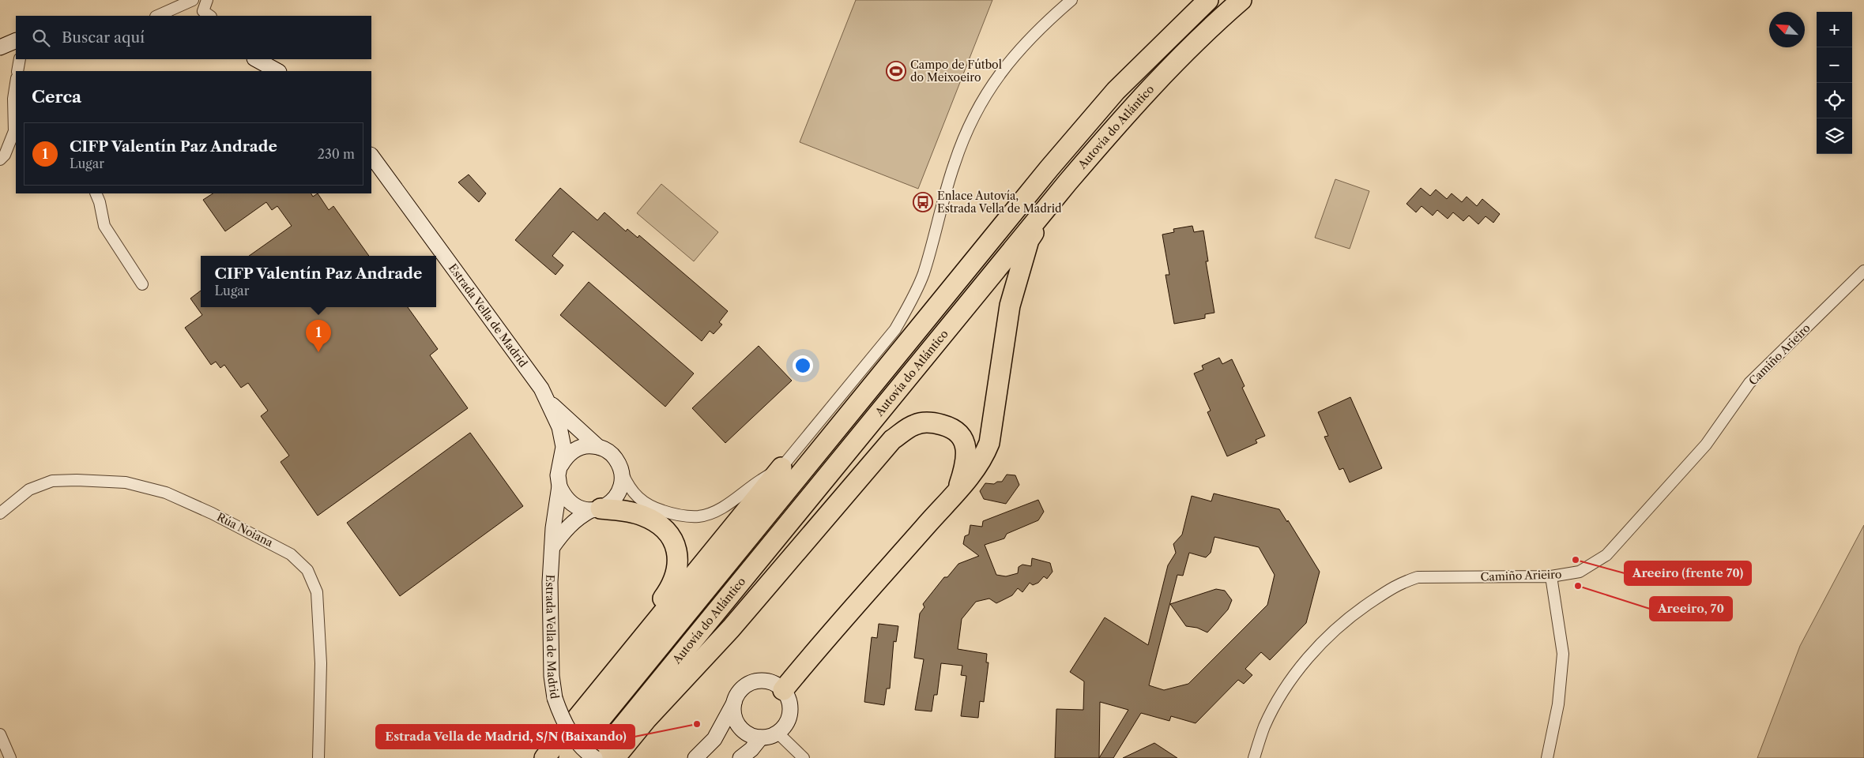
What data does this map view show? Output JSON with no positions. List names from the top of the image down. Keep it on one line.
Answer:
{"streets":{"highway":["Autovía do Atlántico"],"main road":["Estrada Vella de Madrid"],"street":["Camiño Arieiro","Rúa Noiana"]},"crossings":[["Autovía do Atlántico","Estrada Vella de Madrid"]],"places":{"sports":["Campo de Fútbol do Meixoeiro"],"bus stop":["Enlace Autovía, Estrada Vella de Madrid"],"other":["Areeiro (frente 70)","Areeiro, 70","Estrada Vella de Madrid, S/N (Baixando)"]},"north":"top left","page":{"map_buttons":["+","−"],"search":"Buscar aquí","heading":"Cerca","list":[{"mark":"1","name":"CIFP Valentín Paz Andrade","note":"Lugar","value":"230 m"}],"popup":["CIFP Valentín Paz Andrade","Lugar"],"pins":"1"}}
